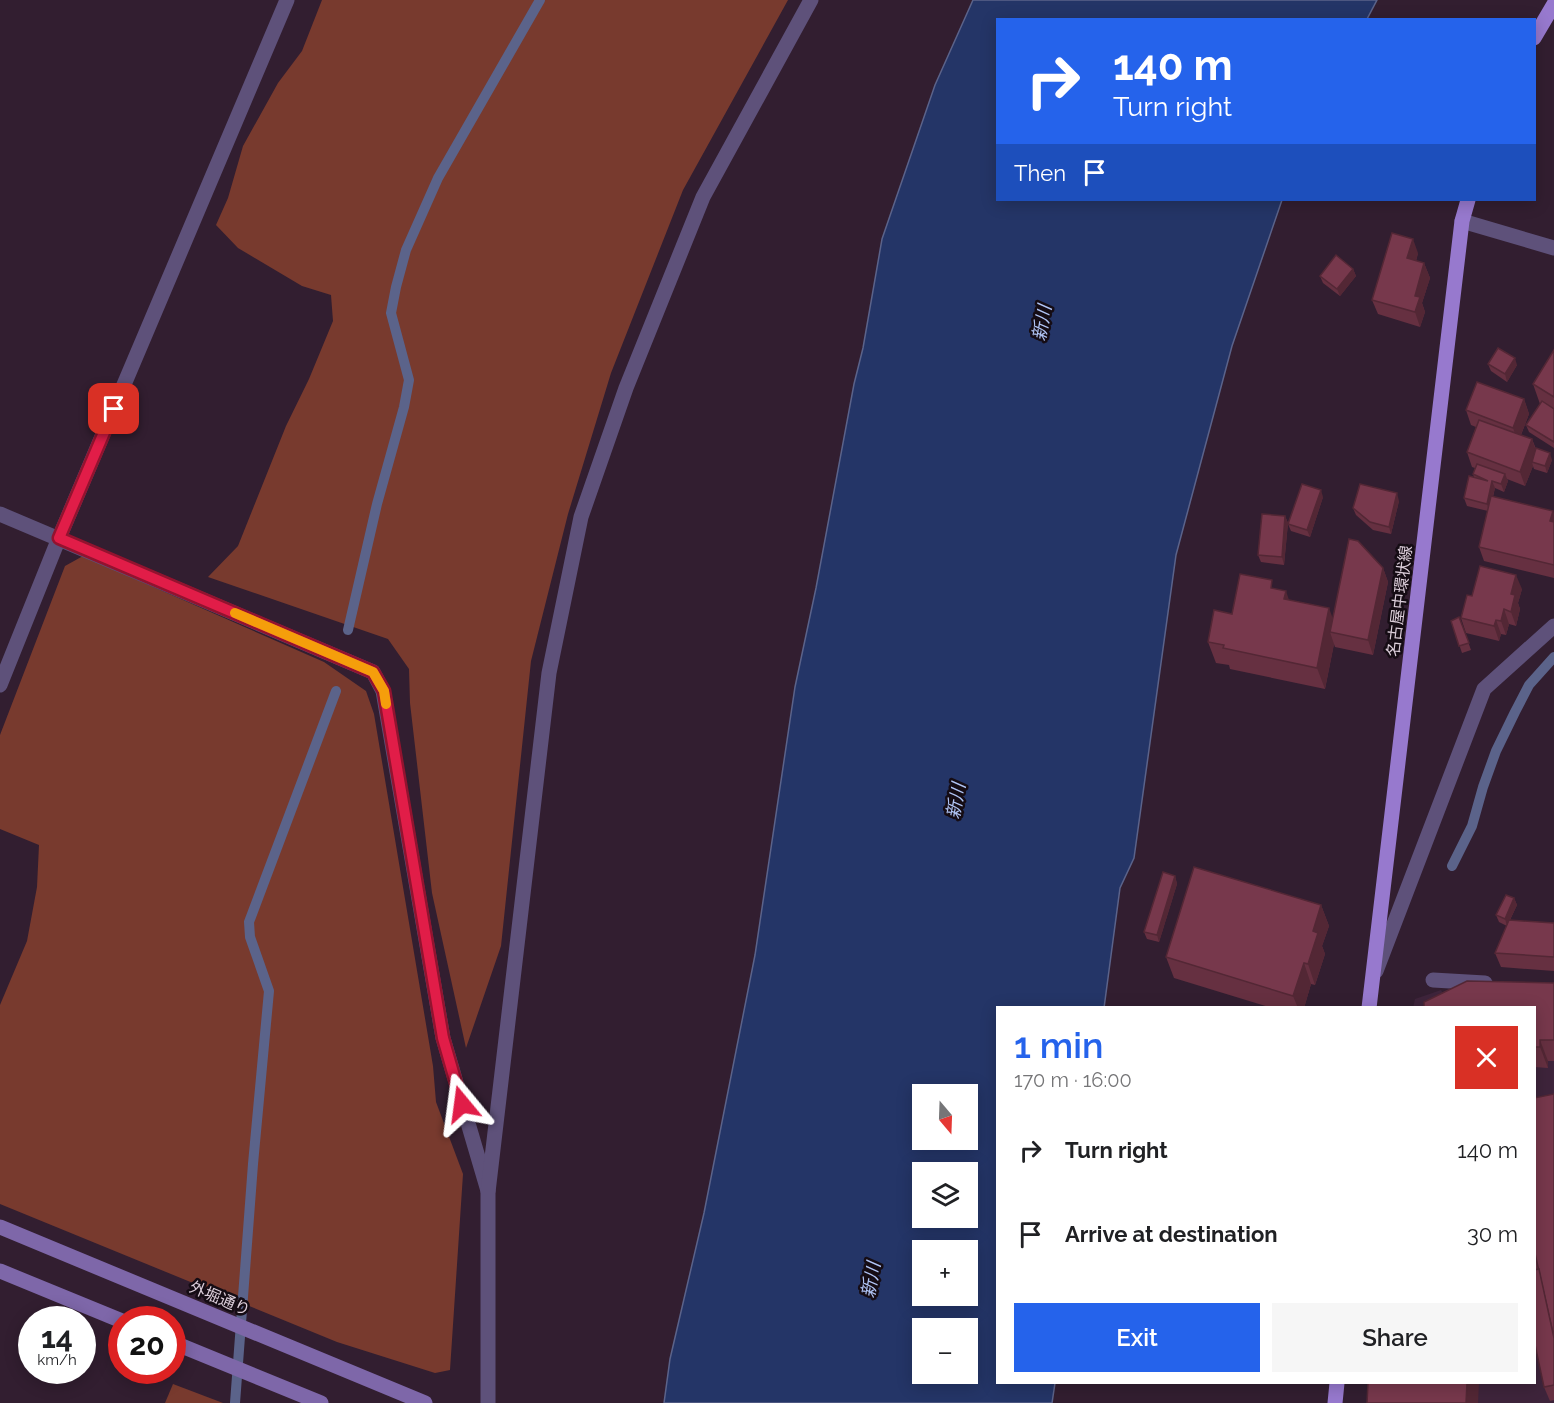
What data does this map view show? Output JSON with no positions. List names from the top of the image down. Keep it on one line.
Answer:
{"streets":{"main road":["名古屋中環状線","外堀通り"]},"water":["新川"],"north":"bottom","page":{"turn":["140 m","Turn right"],"then":"Then","heading":["1 min","170 m · 16:00"],"map_buttons":["+","−"],"list":[{"name":"Turn right","value":"140 m"},{"name":"Arrive at destination","value":"30 m"}],"buttons":["Exit","Share"],"speed":"14 km/h","limit":"20"}}
